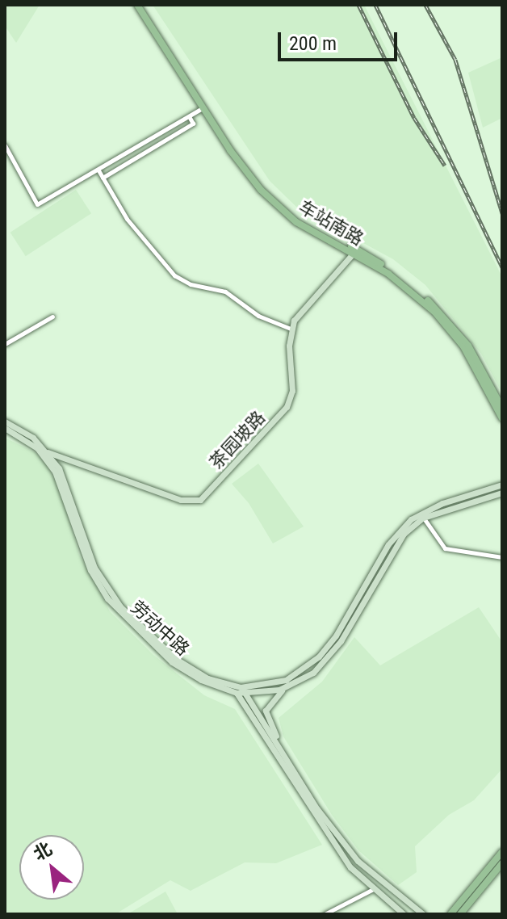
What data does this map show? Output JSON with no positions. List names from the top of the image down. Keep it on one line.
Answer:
{"streets":{"main road":["车站南路","茶园坡路","劳动中路"]},"crossings":[["茶园坡路","劳动中路"]],"scale_bar":"200 m","north":"top left"}
